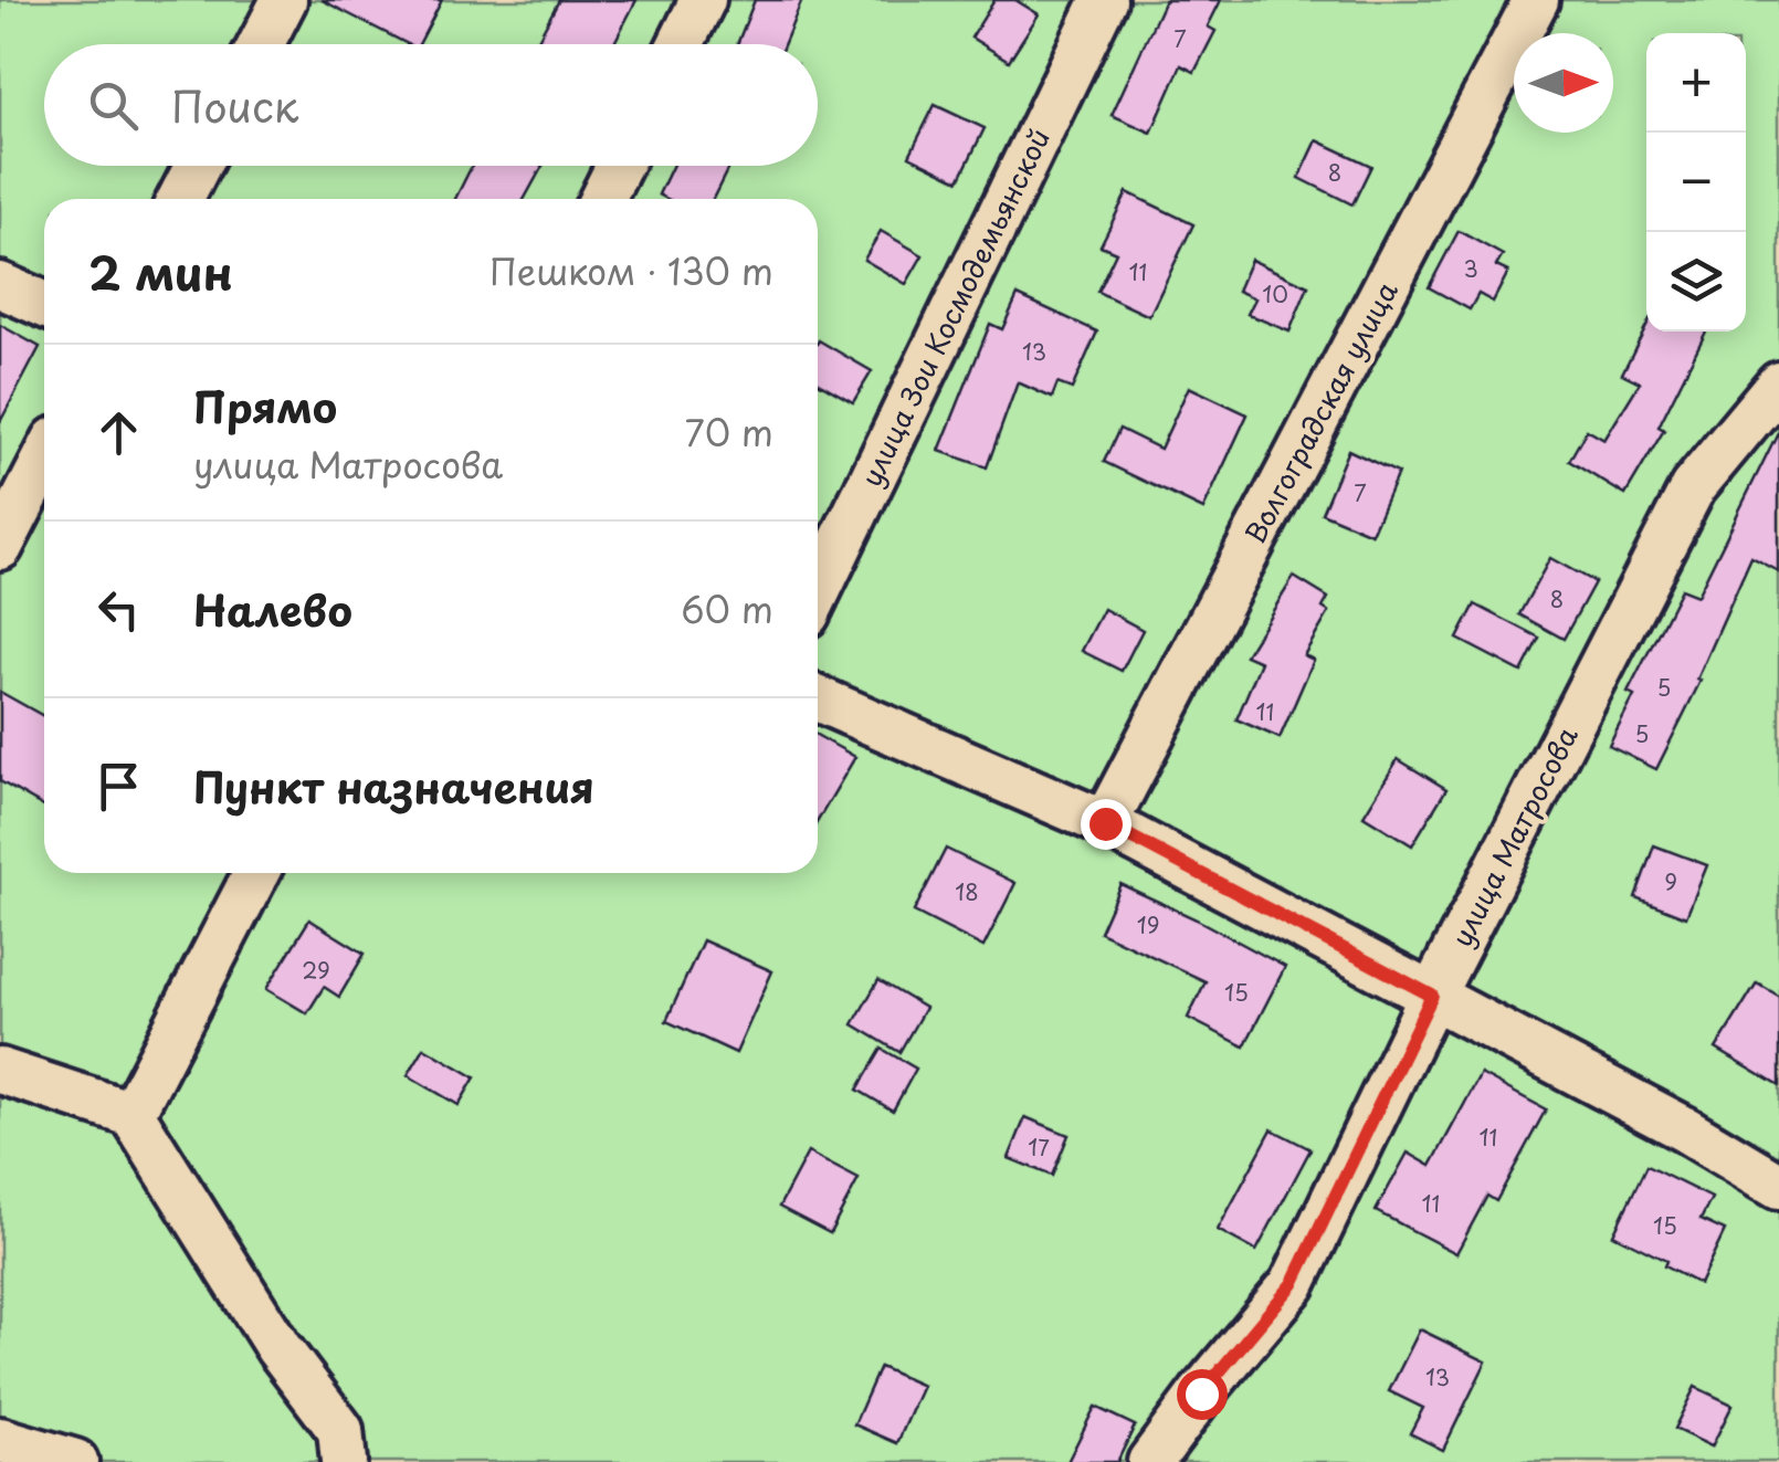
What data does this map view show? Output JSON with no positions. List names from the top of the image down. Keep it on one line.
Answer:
{"streets":{"street":["улица Зои Космодемьянской","Волгоградская улица","улица Матросова"]},"house_numbers":["7","8","3","11","10","13","7","8","5","11","5","9","18","19","29","15","11","17","11","15","13"],"north":"right","page":{"map_buttons":["+","−"],"search":"Поиск","heading":["2 мин","Пешком · 130 m"],"list":[["Прямо","улица Матросова","70 m"],["Налево","60 m"],"Пункт назначения"]}}
